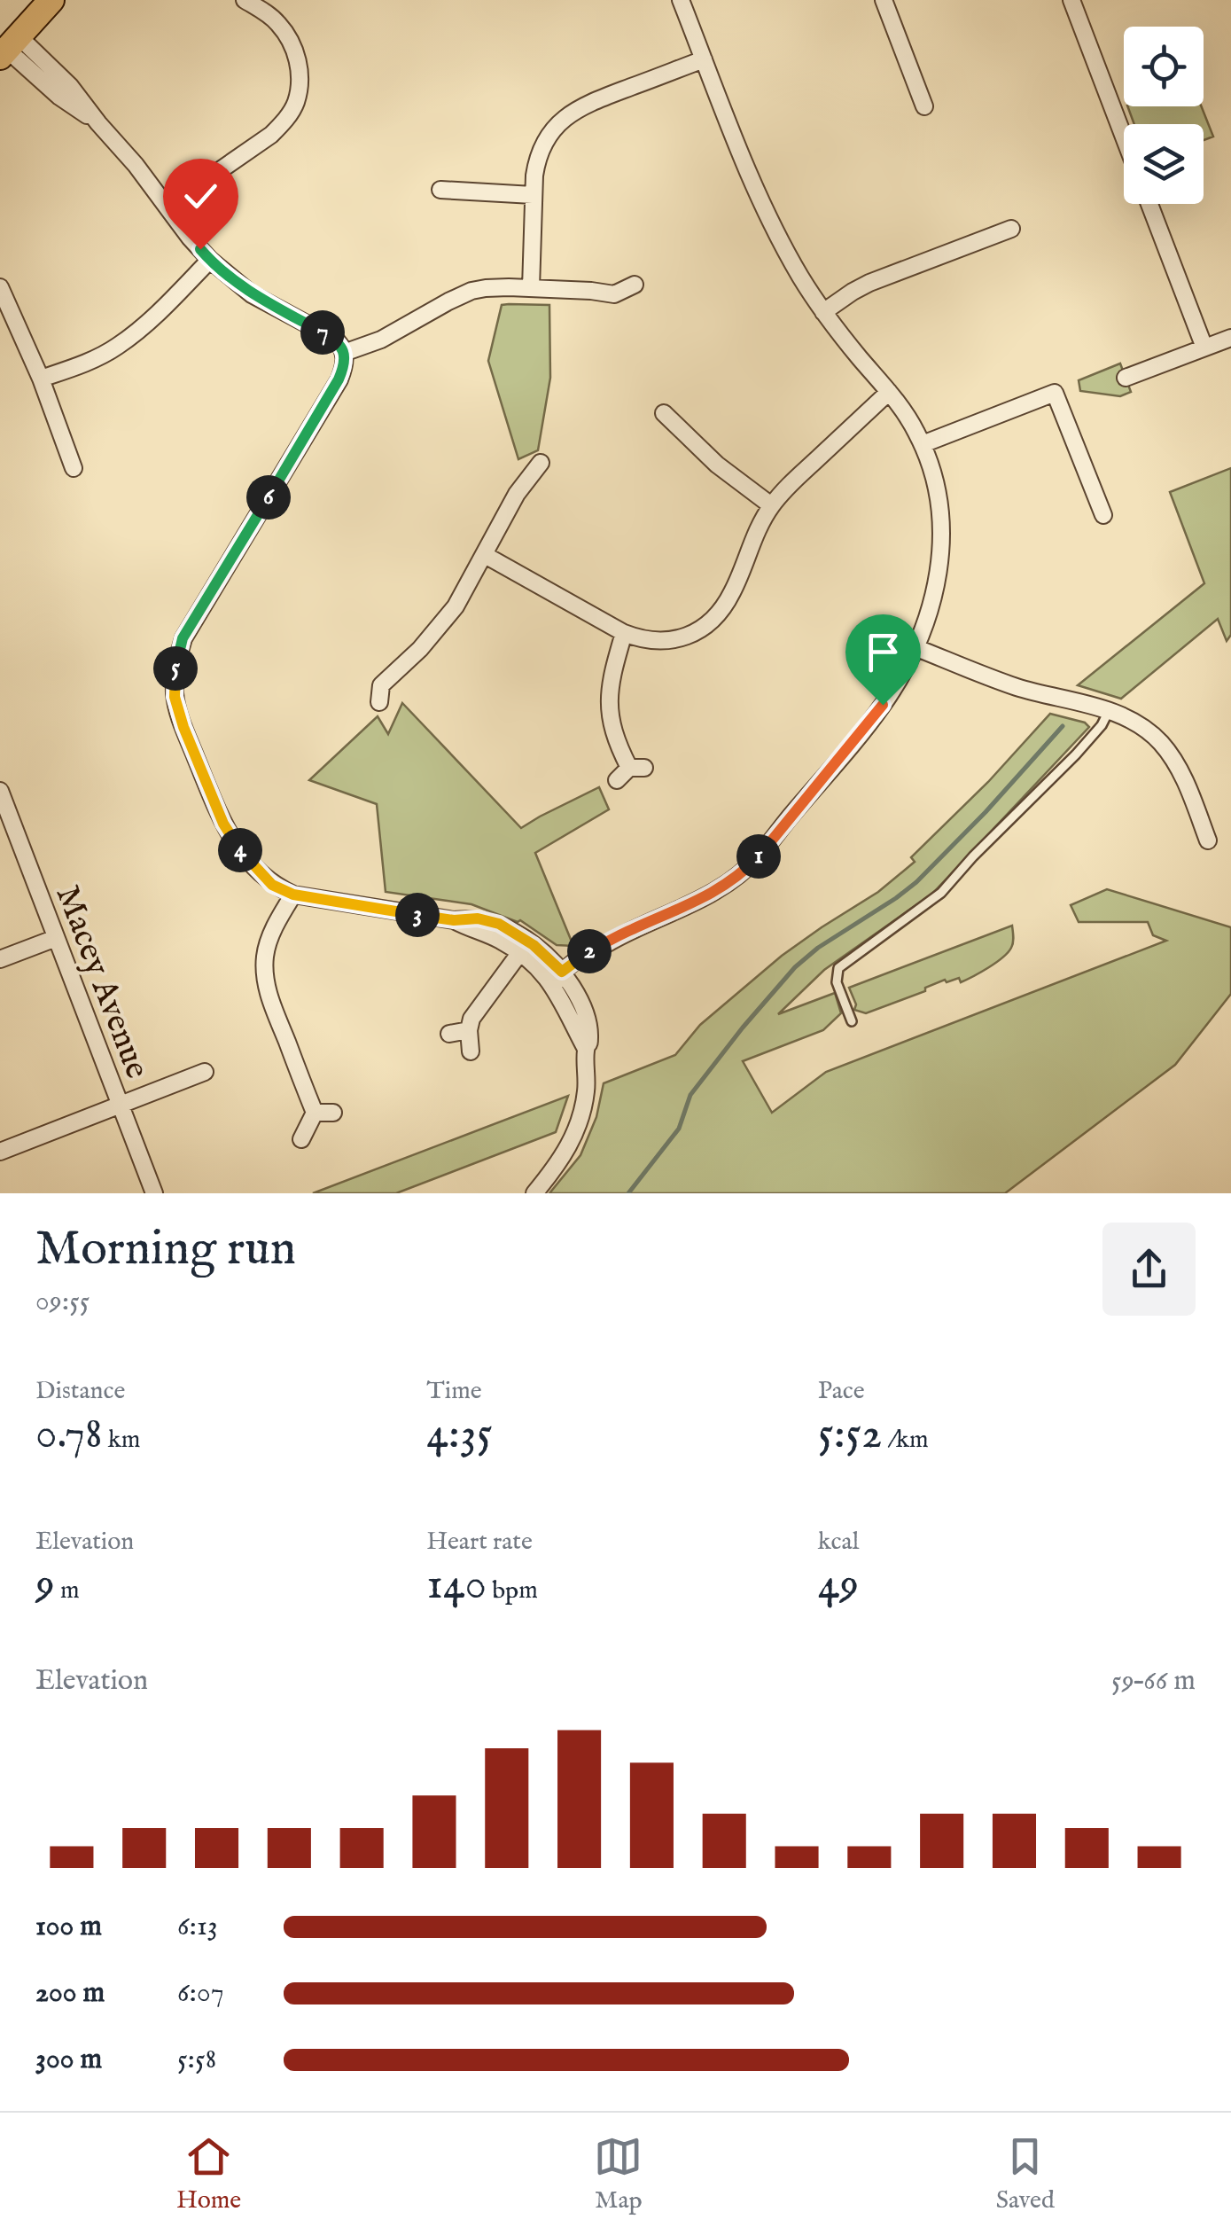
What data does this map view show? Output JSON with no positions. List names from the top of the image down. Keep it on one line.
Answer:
{"streets":{"street":["Macey Avenue"]},"page":{"pins":["7","6","5","4","1","3","2"],"heading":["Morning run","09:55"],"stats":[["Distance","0.78 km"],["Time","4:35"],["Pace","5:52 /km"],["Elevation","9 m"],["Heart rate","140 bpm"],["kcal","49"]],"chart":["Elevation","59–66 m"],"list":[{"name":"100 m","note":"6:13"},{"name":"200 m","note":"6:07"},{"name":"300 m","note":"5:58"}],"tabs":["Home","Map","Saved"]}}
